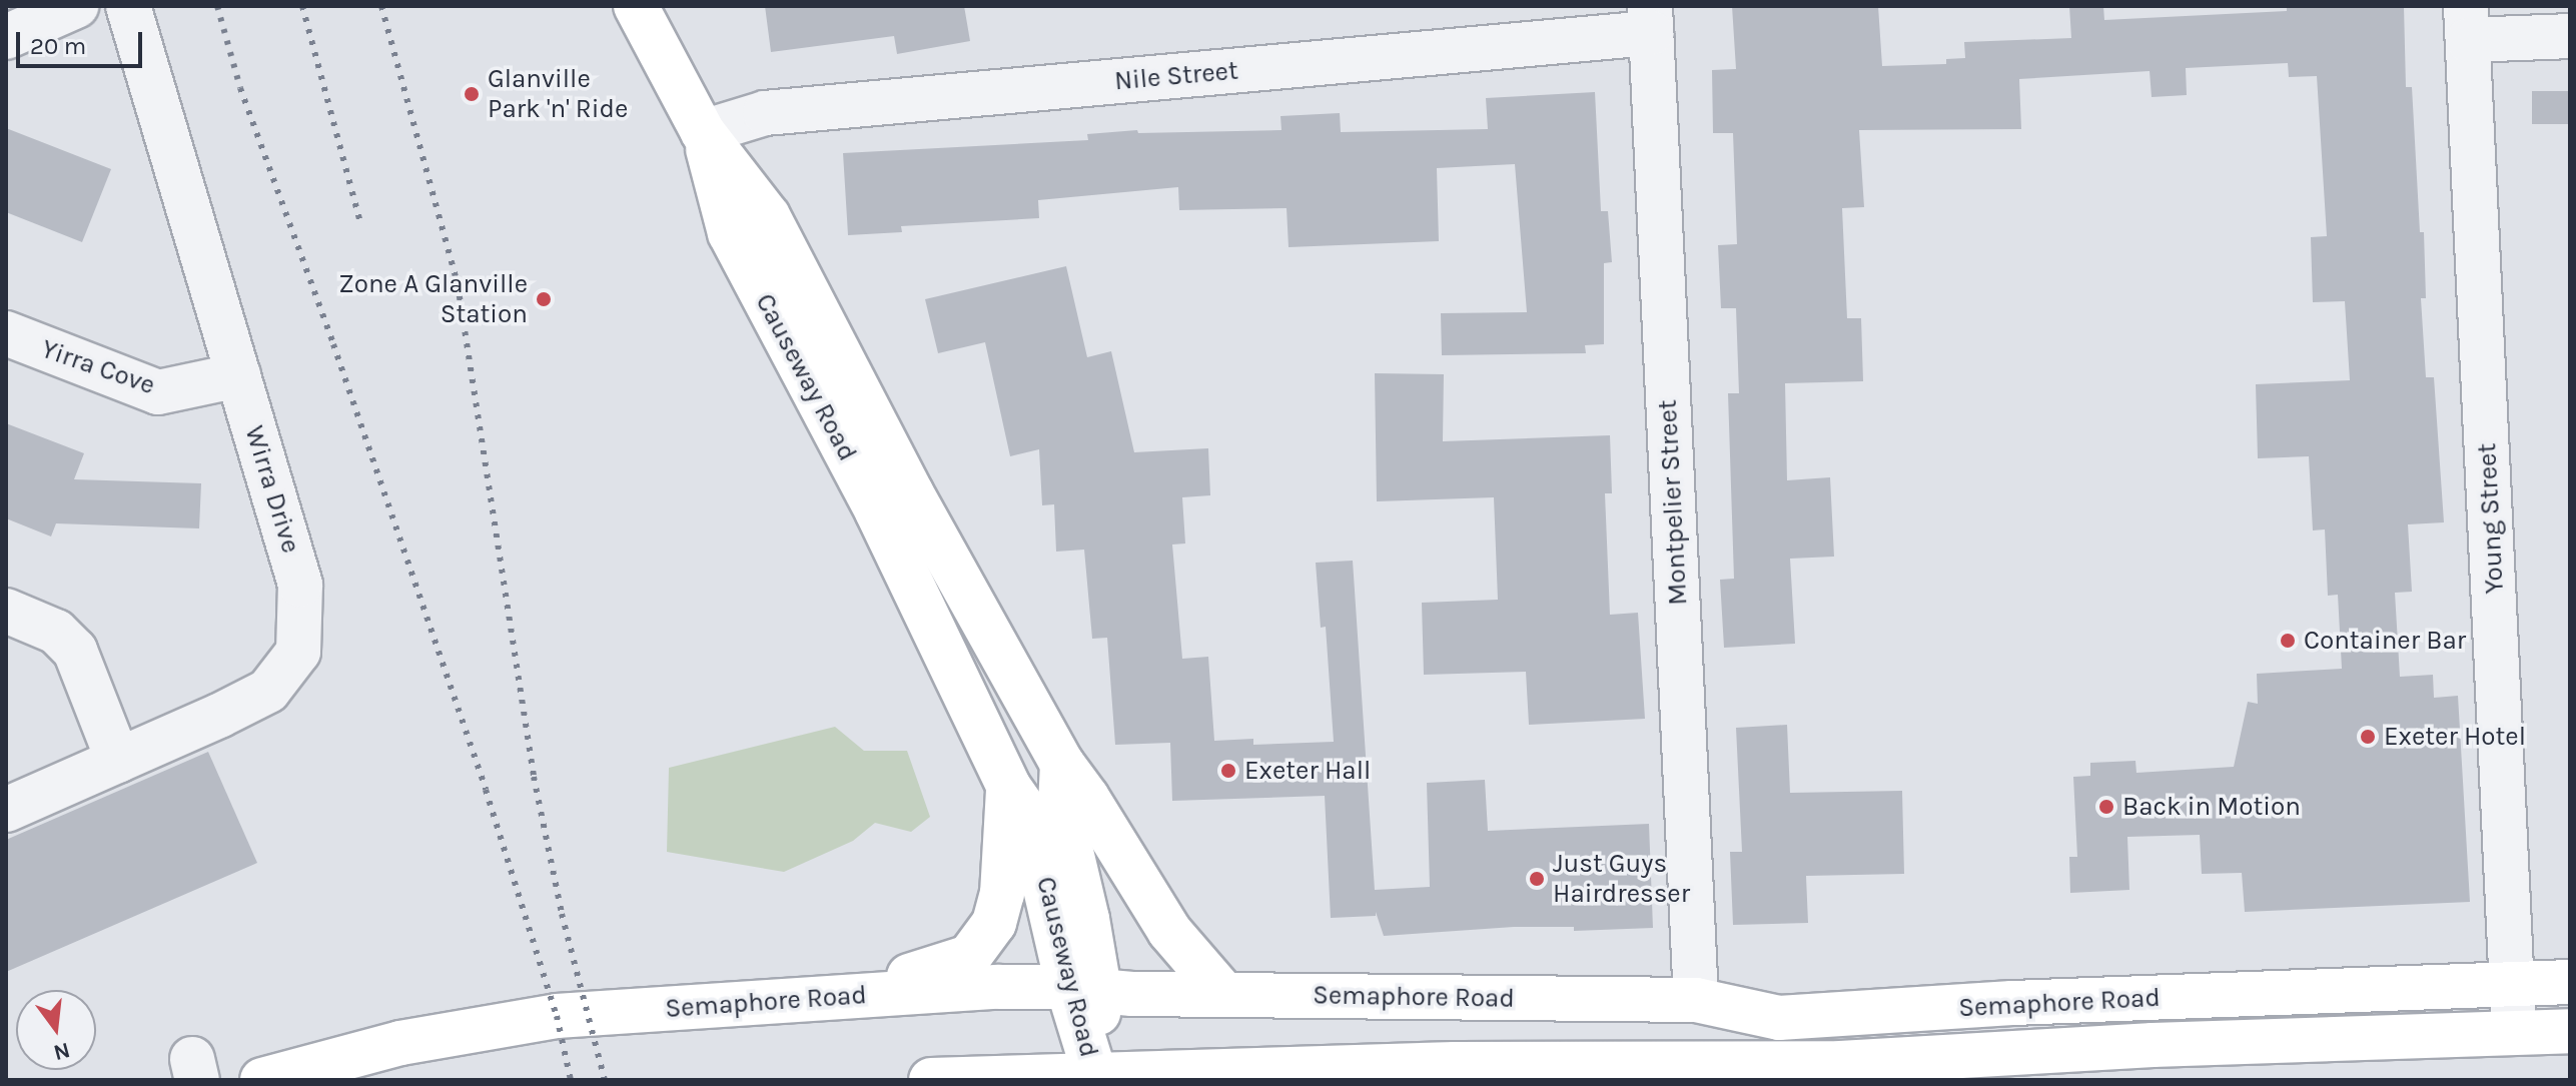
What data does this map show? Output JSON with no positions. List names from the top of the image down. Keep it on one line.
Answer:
{"streets":{"main road":["Causeway Road","Semaphore Road"],"street":["Nile Street","Yirra Cove","Wirra Drive","Montpelier Street","Young Street"]},"crossings":[["Nile Street","Causeway Road"],["Nile Street","Montpelier Street"],["Yirra Cove","Wirra Drive"],["Causeway Road","Semaphore Road"],["Montpelier Street","Semaphore Road"],["Young Street","Semaphore Road"]],"places":["Glanville Park 'n' Ride","Zone A Glanville Station","Container Bar","Exeter Hotel","Exeter Hall","Back in Motion","Just Guys Hairdresser"],"scale_bar":"20 m","north":"bottom"}
